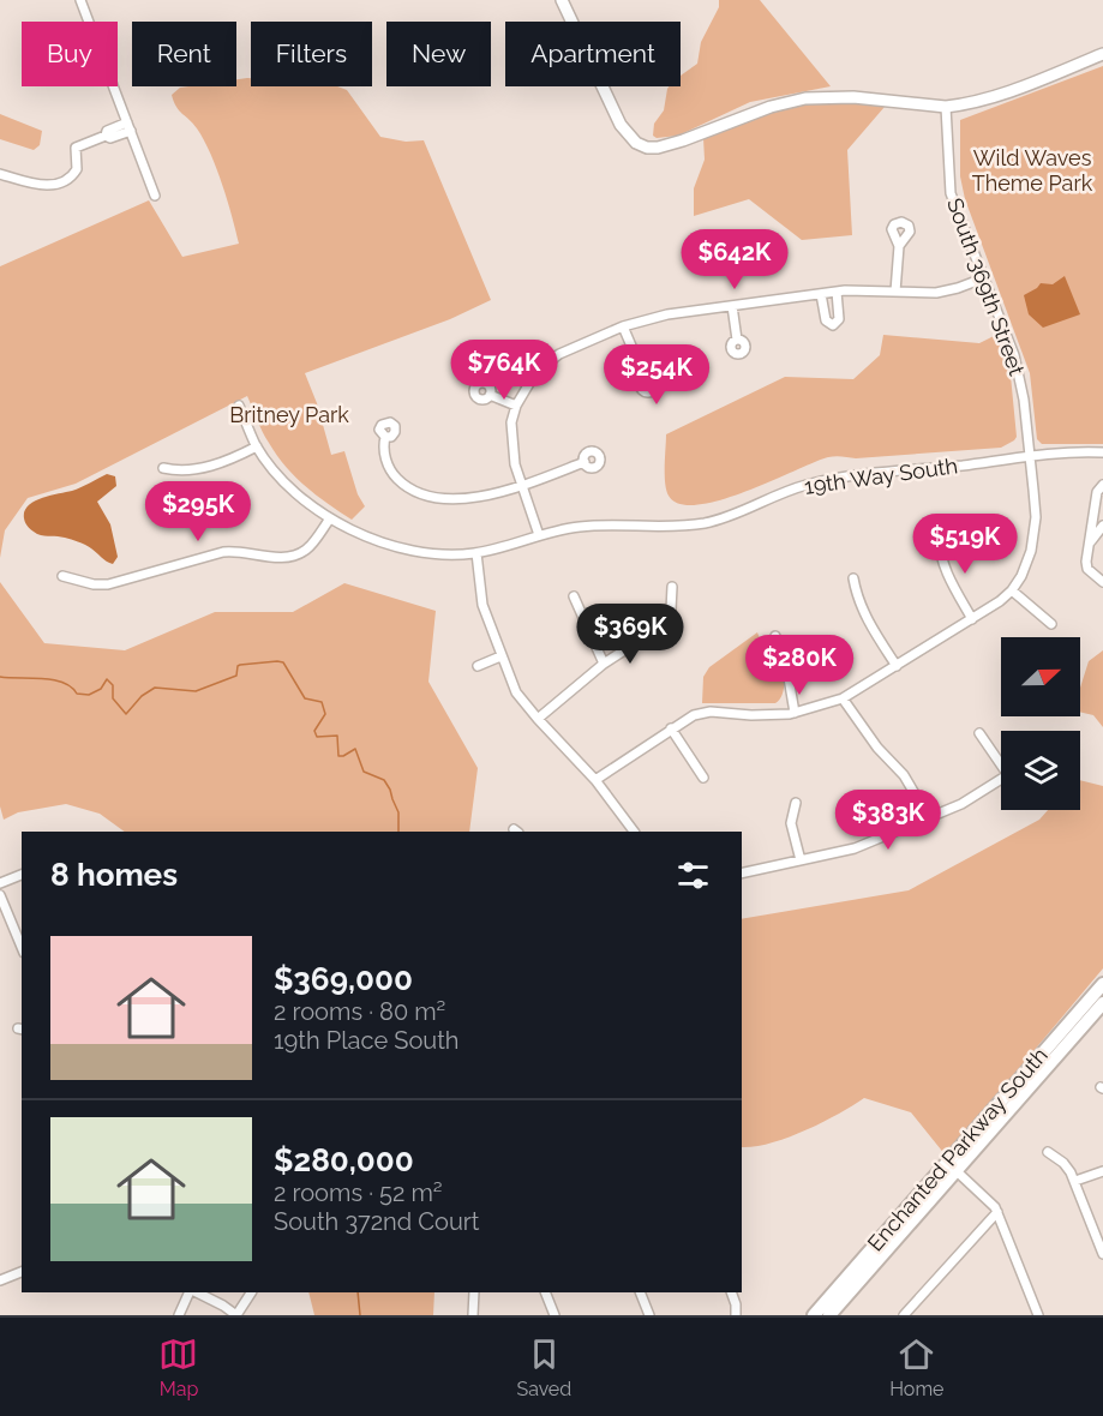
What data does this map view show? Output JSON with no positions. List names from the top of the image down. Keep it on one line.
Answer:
{"streets":{"main road":["Enchanted Parkway South"],"street":["South 369th Street","19th Way South"]},"crossings":[["South 369th Street","19th Way South"]],"parks":["Wild Waves Theme Park","Britney Park"],"north":"right","page":{"chip":["Buy","Rent","Filters","New","Apartment"],"price":["$642K","$764K","$254K","$295K","$519K","$369K","$280K","$383K"],"heading":"8 homes","list":[{"name":"$369,000","note":"2 rooms · 80 m² · 19th Place South"},{"name":"$280,000","note":"2 rooms · 52 m² · South 372nd Court"}],"tabs":["Map","Saved","Home"]}}
